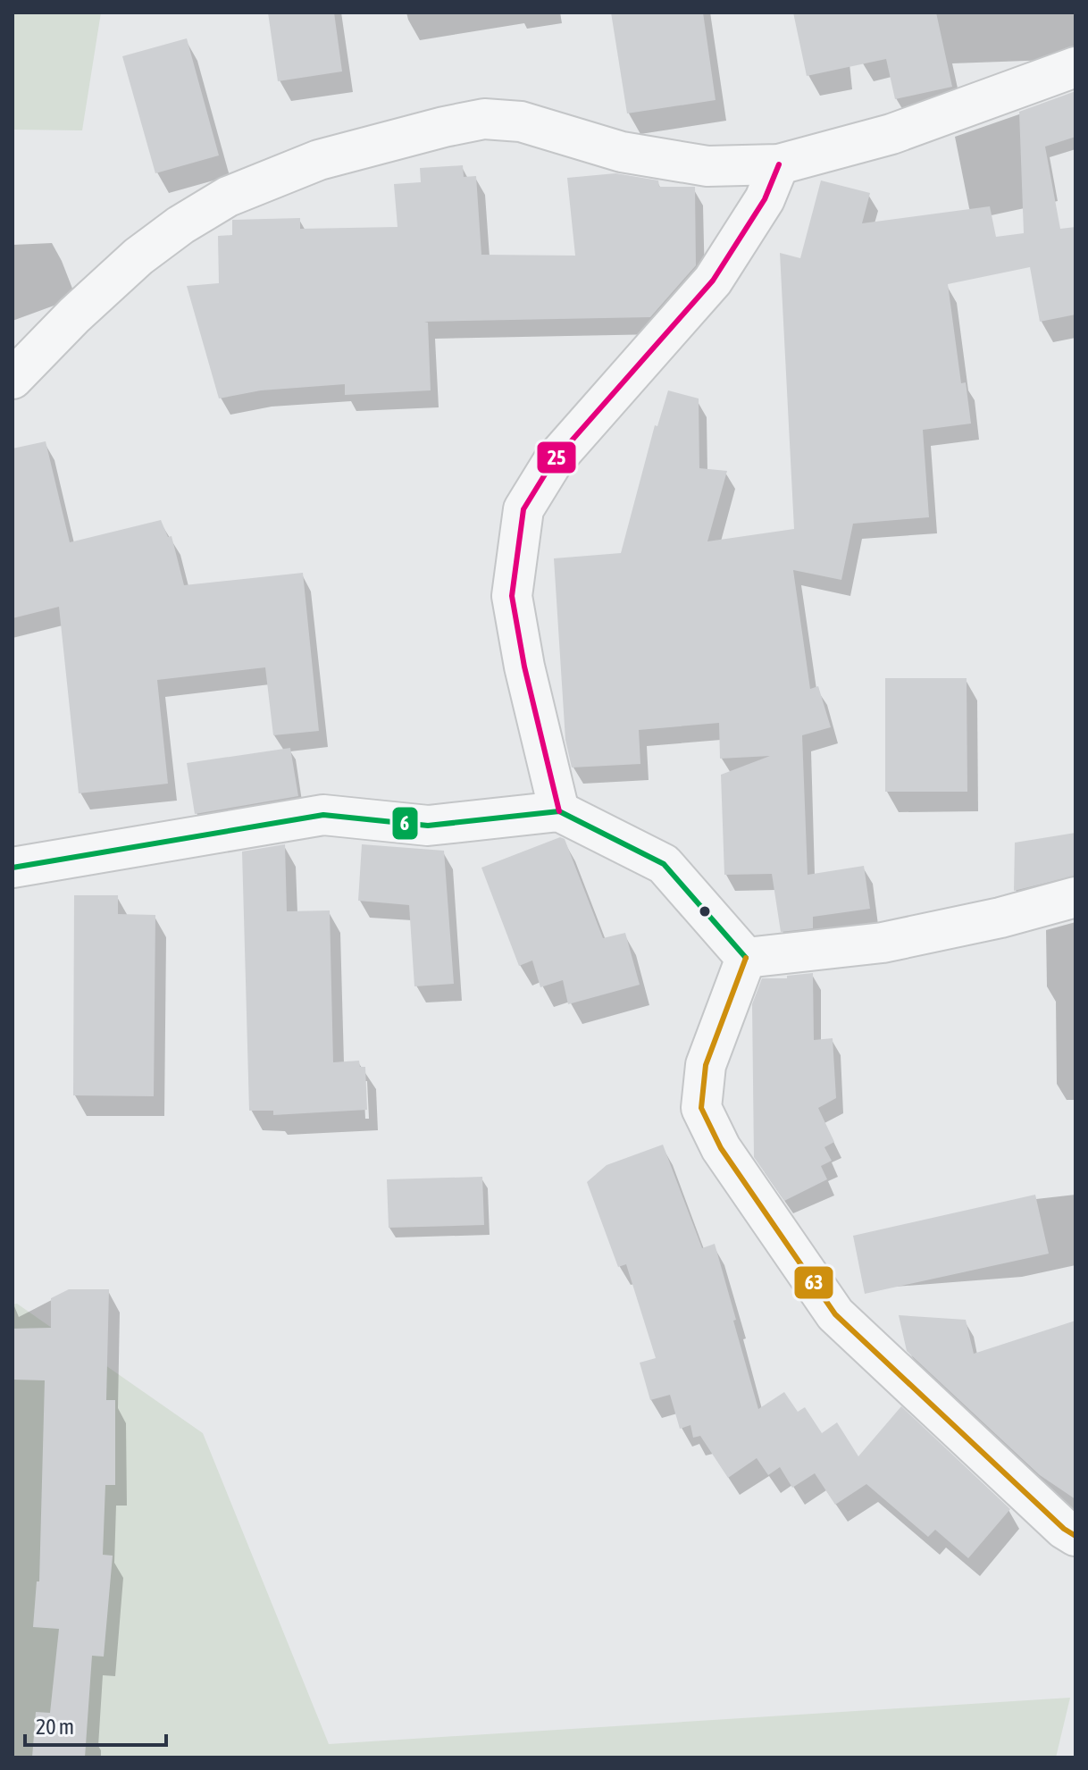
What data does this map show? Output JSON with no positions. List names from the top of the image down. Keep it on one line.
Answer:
{"lines":["transit line 25","transit line 6","transit line 63"],"scale_bar":"20 m"}
